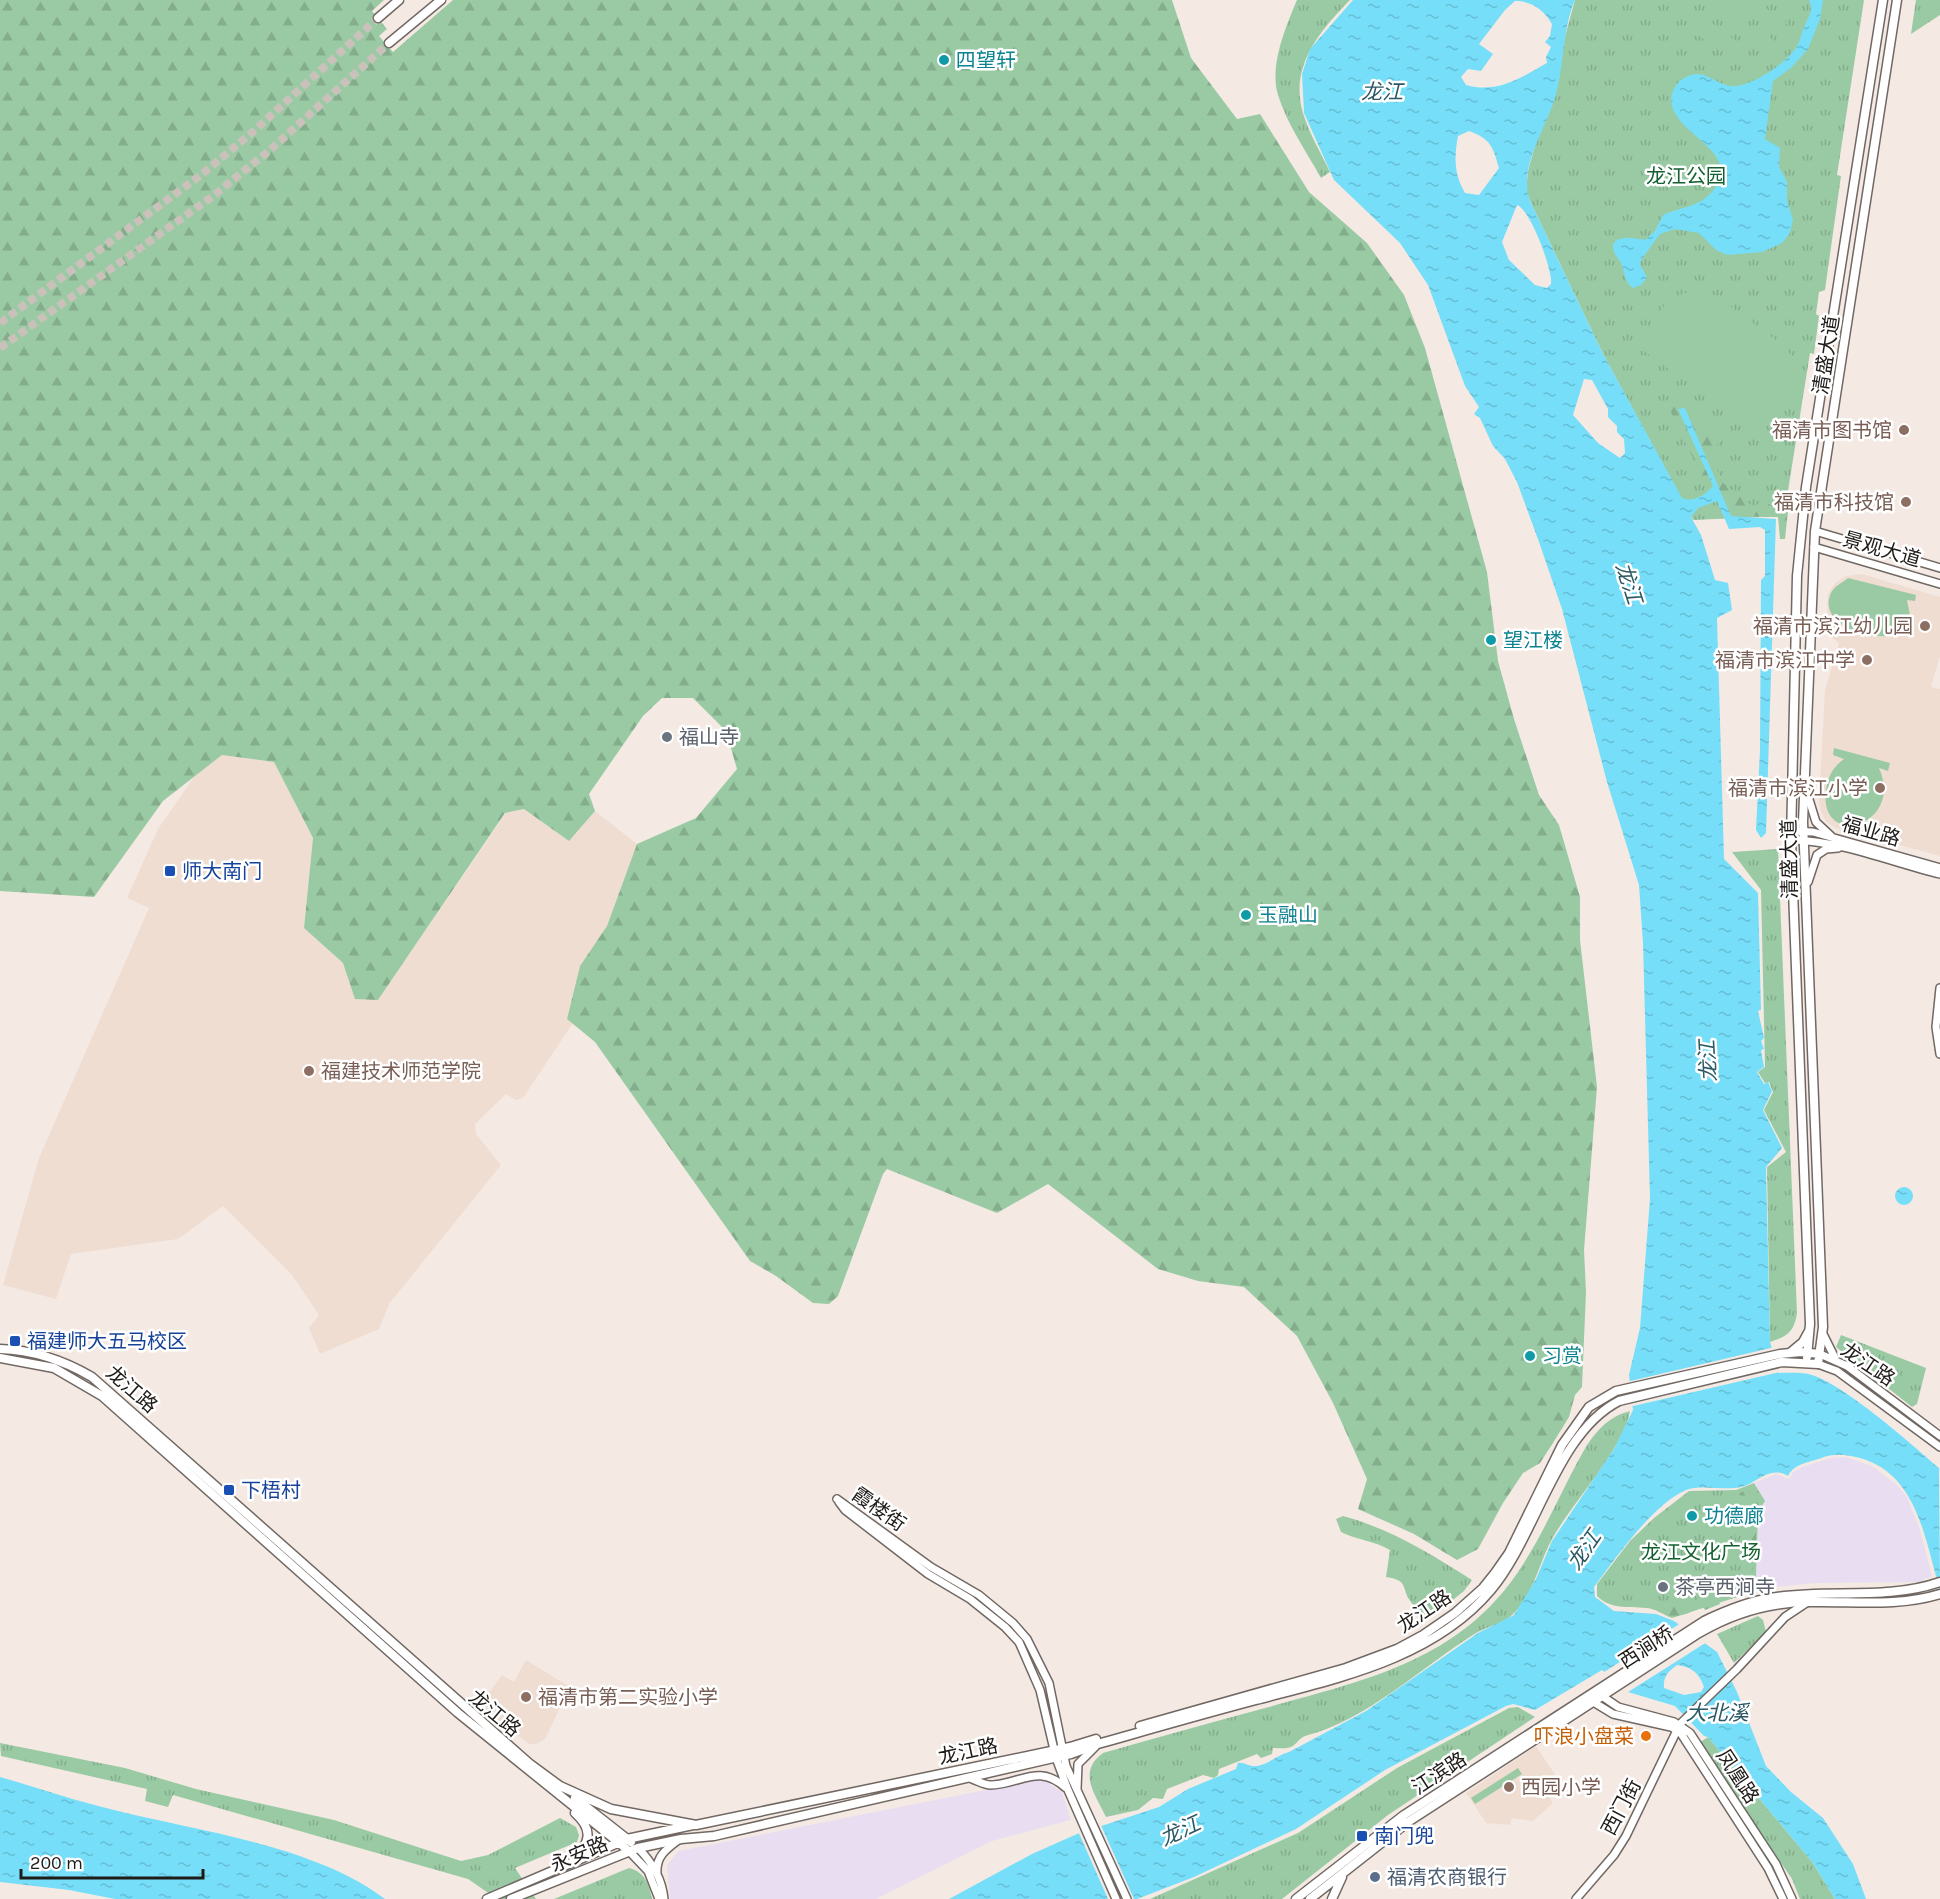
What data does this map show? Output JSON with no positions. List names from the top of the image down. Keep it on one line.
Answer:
{"streets":{"main road":["清盛大道","龙江路","西涧桥","江滨路","永安路"],"street":["景观大道","福业路","霞楼街","凤凰路","西门街"]},"crossings":[["清盛大道","景观大道"],["清盛大道","福业路"],["清盛大道","龙江路"],["龙江路","霞楼街"],["龙江路","永安路"],["西涧桥","江滨路"],["凤凰路","西门街"]],"water":["龙江","大北溪"],"parks":["龙江公园","龙江文化广场"],"places":{"other":["四望轩","福清市图书馆","福清市科技馆","福清市滨江幼儿园","望江楼","福清市滨江中学","福山寺","福清市滨江小学","玉融山","福建技术师范学院","习赏","功德廊","茶亭西涧寺","福清市第二实验小学","吓浪小盘菜","西园小学","福清农商银行"],"transit":["师大南门","福建师大五马校区","下梧村","南门兜"]},"scale_bar":"200 m"}
